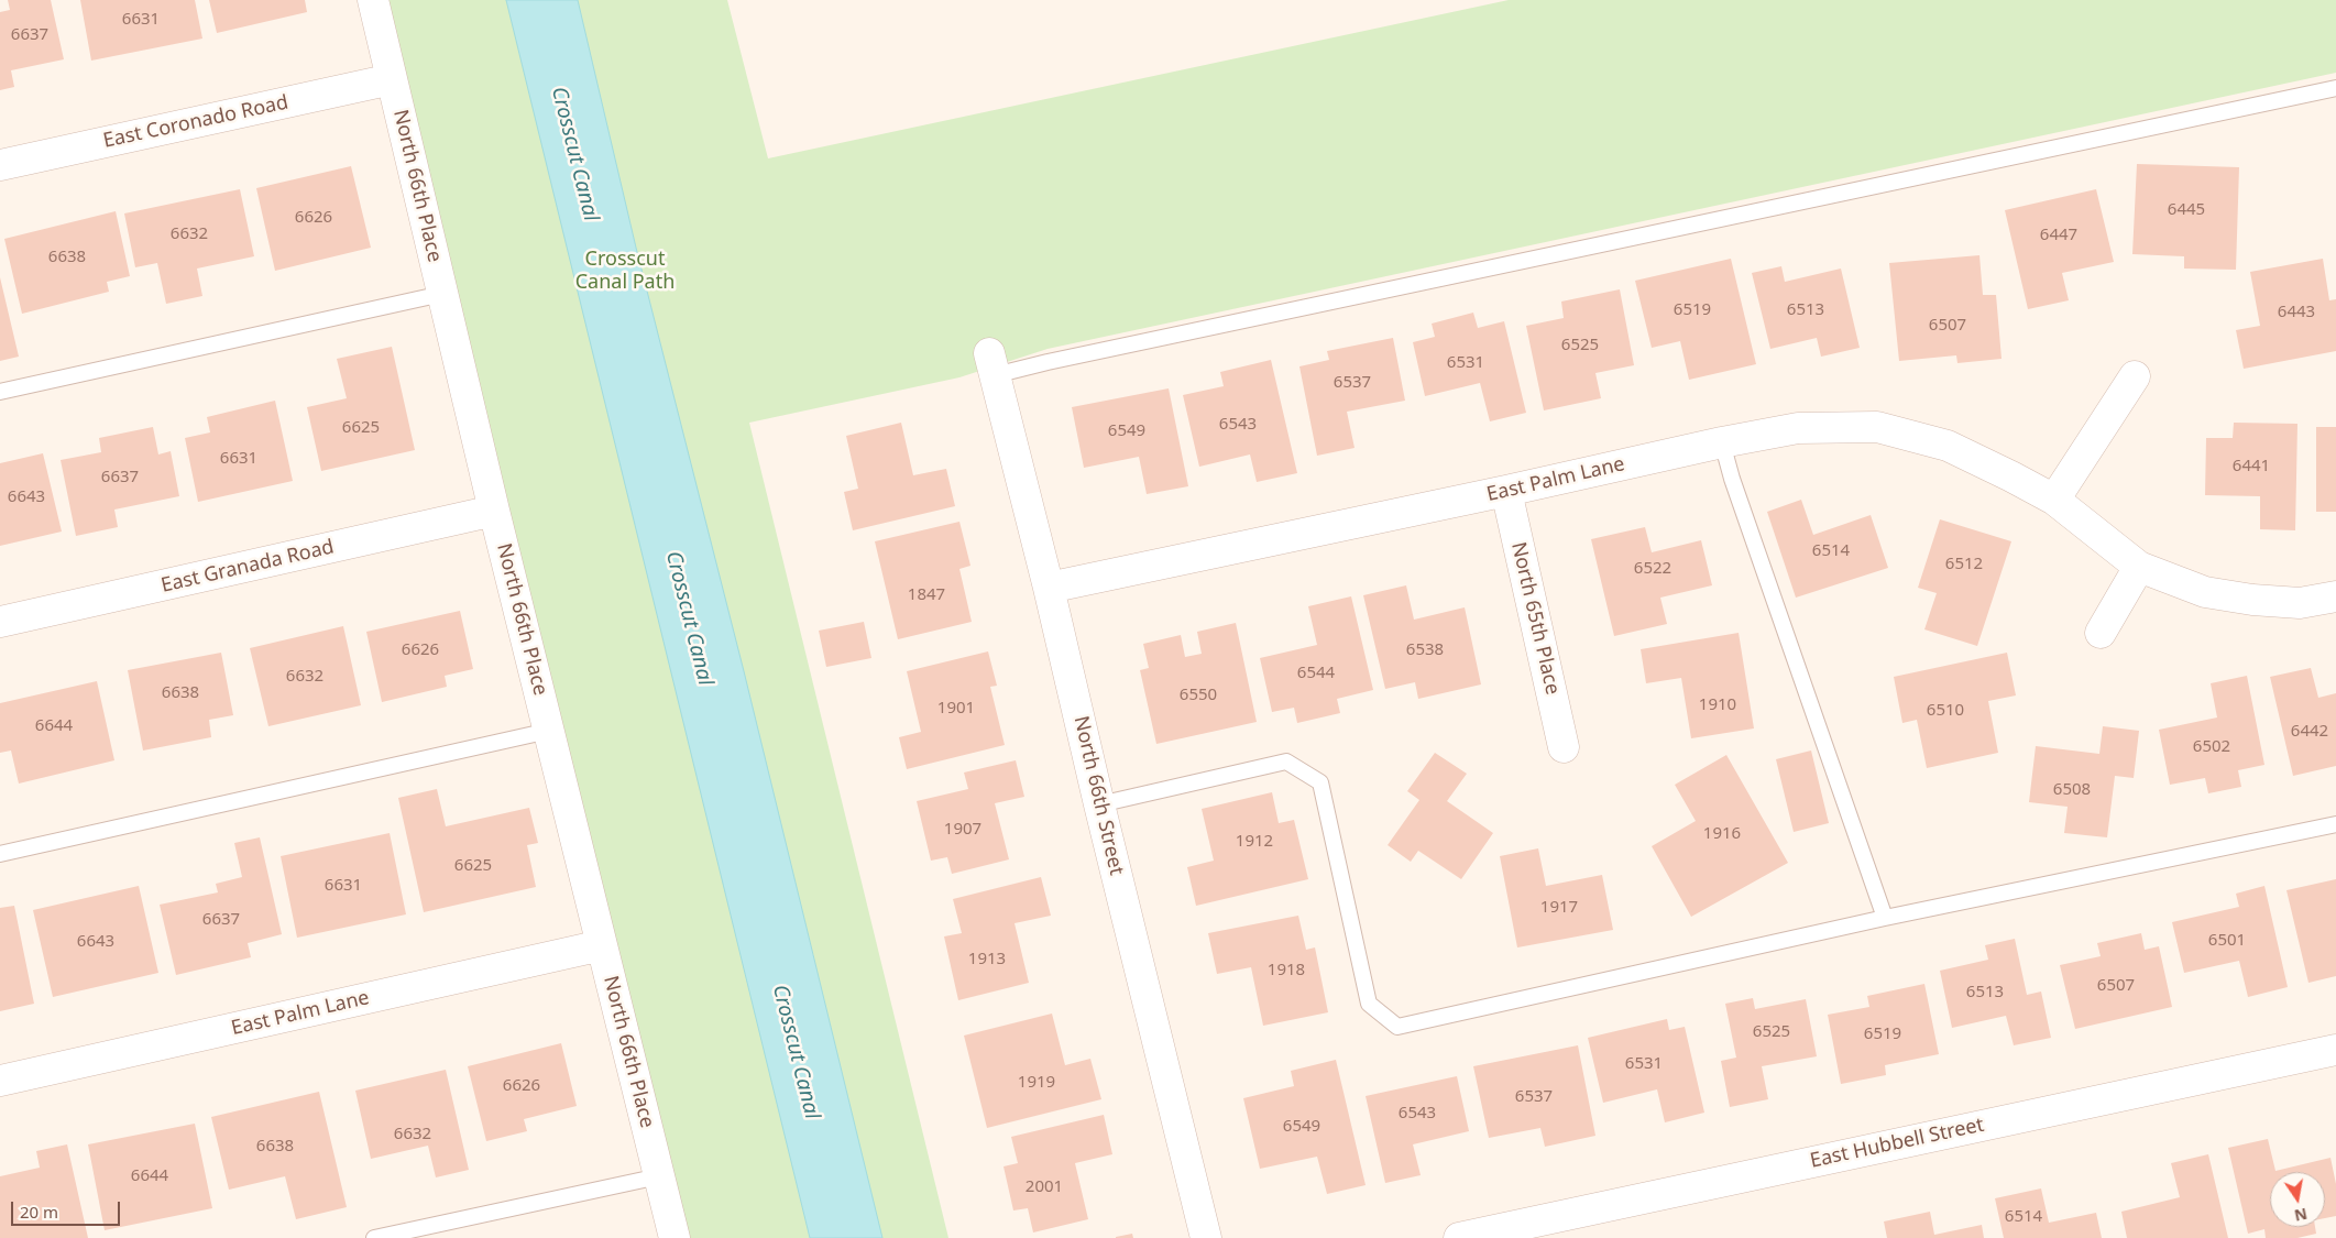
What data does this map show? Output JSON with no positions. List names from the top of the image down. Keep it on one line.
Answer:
{"streets":{"street":["East Coronado Road","North 66th Place","East Palm Lane","East Granada Road","North 65th Place","North 66th Street","East Hubbell Street"]},"crossings":[["East Coronado Road","North 66th Place"],["North 66th Place","East Palm Lane"],["North 66th Place","East Granada Road"],["East Palm Lane","North 65th Place"],["East Palm Lane","North 66th Street"]],"water":["Crosscut Canal"],"parks":["Crosscut Canal Path"],"house_numbers":["6631","6637","6445","6626","6632","6447","6638","6519","6513","6443","6507","6525","6531","6537","6543","6625","6549","6631","6441","6637","6643","6514","6512","6522","1847","6626","6538","6544","6632","6638","6550","1910","1901","6510","6644","6442","6502","6508","1907","1916","1912","6625","6631","1917","6637","6501","6643","1913","1918","6507","6513","6525","6519","6531","1919","6626","6537","6543","6549","6632","6638","6644","2001","6514"],"scale_bar":"20 m","north":"bottom"}
